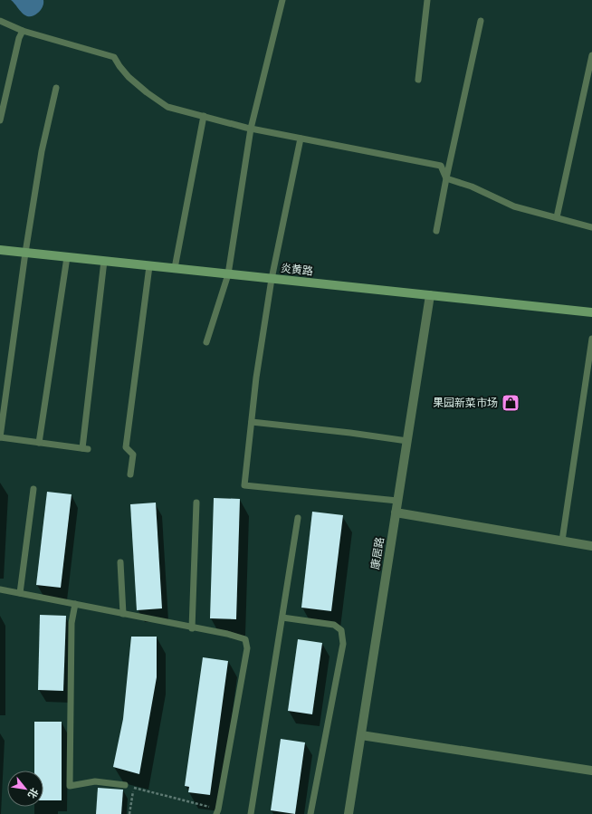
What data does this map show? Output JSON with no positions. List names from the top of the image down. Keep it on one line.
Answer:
{"streets":{"street":["炎黄路","康居路"]},"crossings":[["炎黄路","康居路"]],"places":{"shop":["果园新菜市场"]},"north":"bottom right"}
